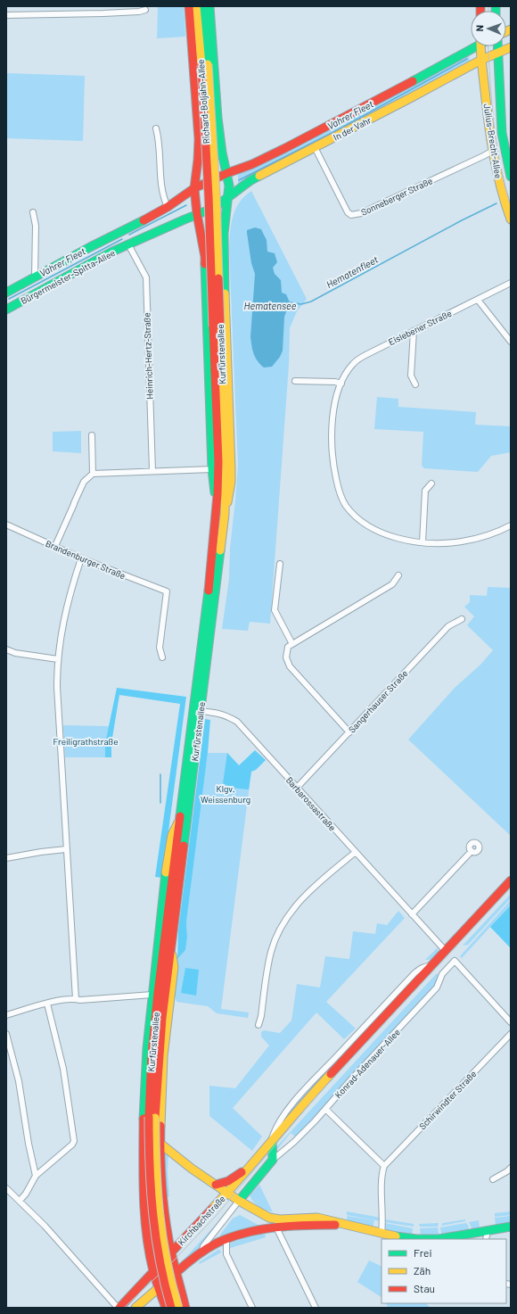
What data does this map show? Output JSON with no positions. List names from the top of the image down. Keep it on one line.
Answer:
{"streets":{"main road":["Richard-Boljahn-Allee","In der Vahr","Julius-Brecht-Allee","Bürgermeister-Spitta-Allee","Kurfürstenallee","Konrad-Adenauer-Allee","Kirchbachstraße"],"street":["Sonneberger Straße","Eislebener Straße","Heinrich-Hertz-Straße","Brandenburger Straße","Sangerhauser Straße","Barbarossastraße","Schirwindter Straße"]},"crossings":[["Richard-Boljahn-Allee","In der Vahr"],["Richard-Boljahn-Allee","Bürgermeister-Spitta-Allee"],["Richard-Boljahn-Allee","Kurfürstenallee"],["In der Vahr","Julius-Brecht-Allee"],["In der Vahr","Sonneberger Straße"],["In der Vahr","Bürgermeister-Spitta-Allee"],["In der Vahr","Kurfürstenallee"],["Julius-Brecht-Allee","Sonneberger Straße"],["Bürgermeister-Spitta-Allee","Kurfürstenallee"],["Bürgermeister-Spitta-Allee","Heinrich-Hertz-Straße"],["Kurfürstenallee","Barbarossastraße"],["Kurfürstenallee","Kirchbachstraße"],["Sangerhauser Straße","Barbarossastraße"],["Konrad-Adenauer-Allee","Kirchbachstraße"]],"water":["Vahrer Fleet","Hematenfleet","Hematensee"],"parks":["Freiligrathstraße","Klgv. Weissenburg"],"legend":["Frei","Zäh","Stau"],"north":"left"}
